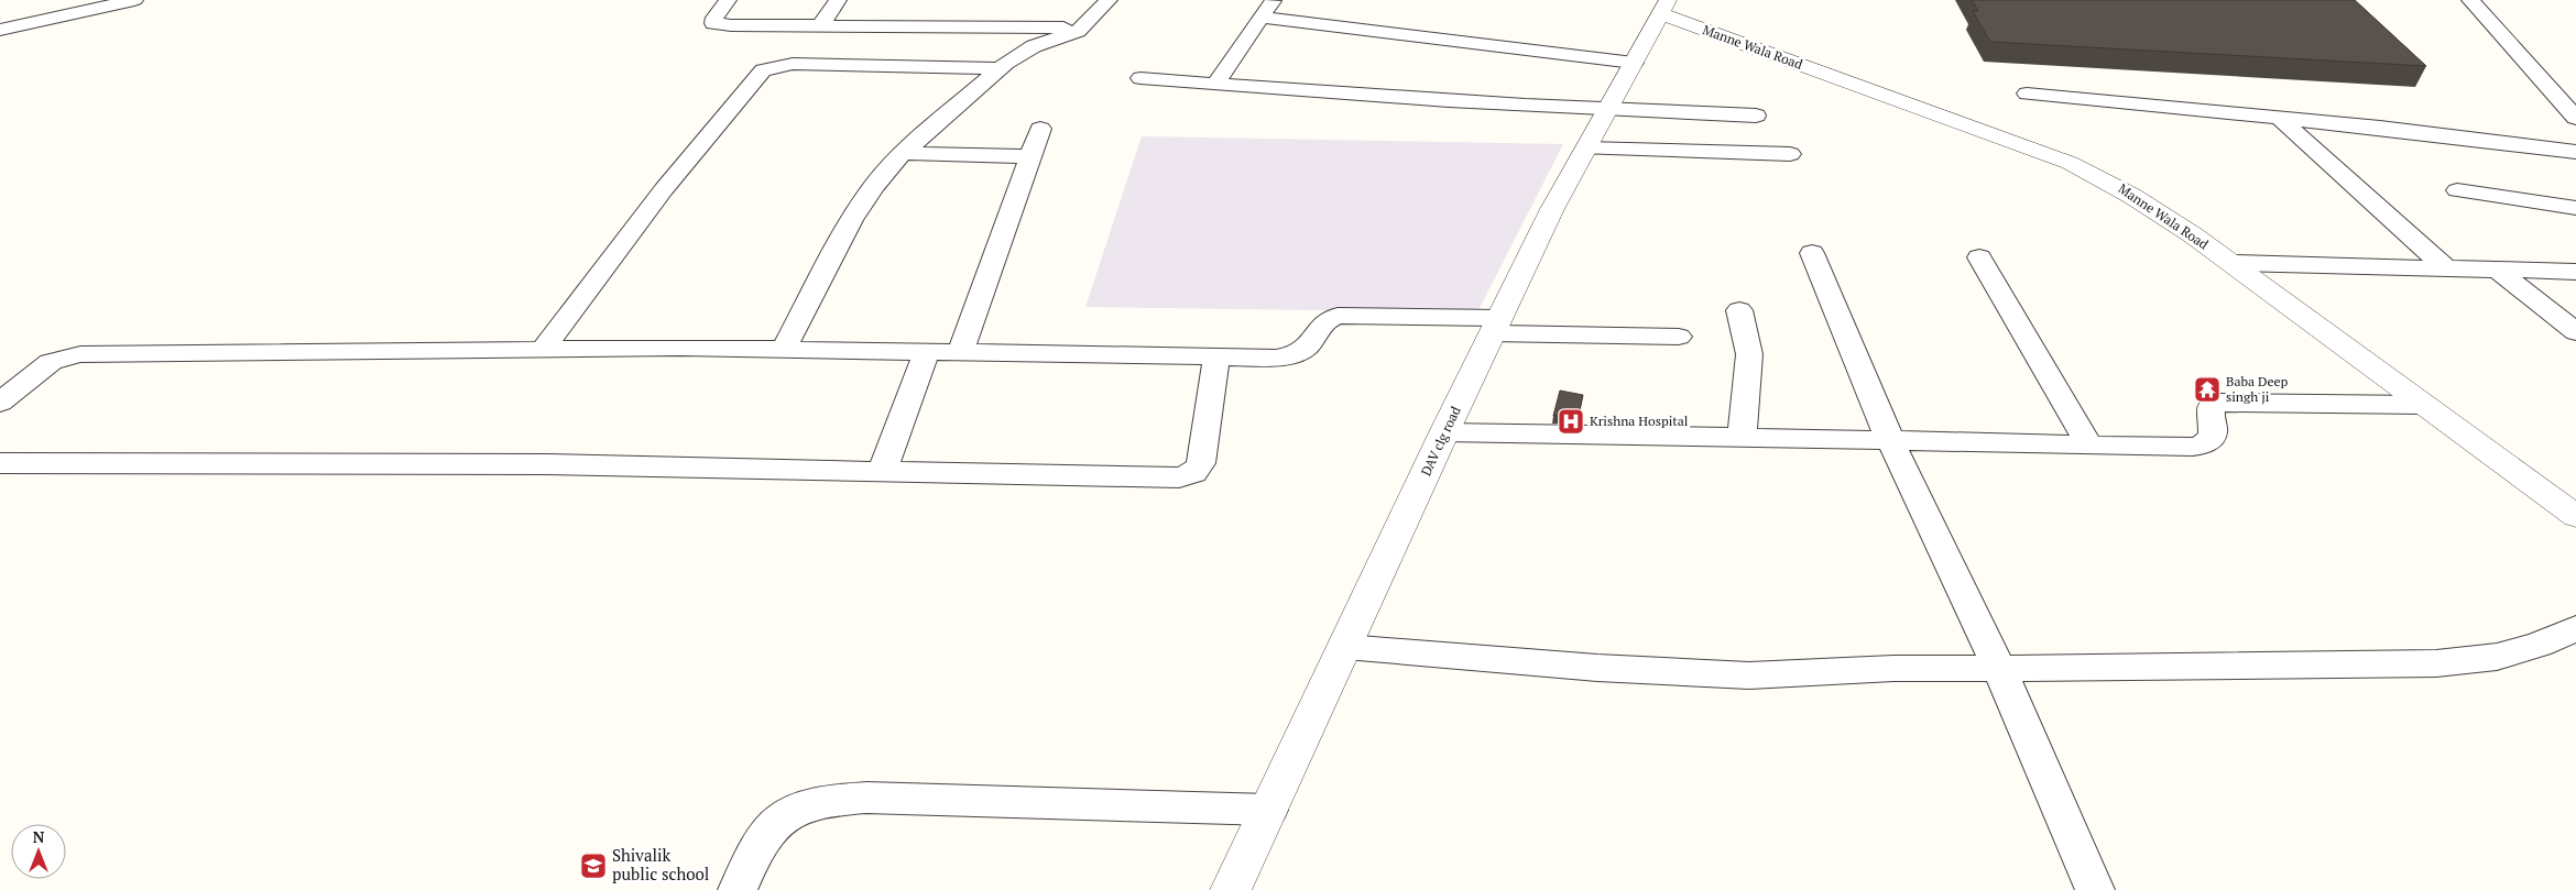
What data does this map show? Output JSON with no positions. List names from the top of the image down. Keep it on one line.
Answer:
{"streets":{"street":["Manne Wala Road","DAV clg road"]},"crossings":[["Manne Wala Road","DAV clg road"]],"places":{"temple":["Baba Deep singh ji"],"hospital":["Krishna Hospital"],"school or university":["Shivalik public school"]},"north":"top"}
